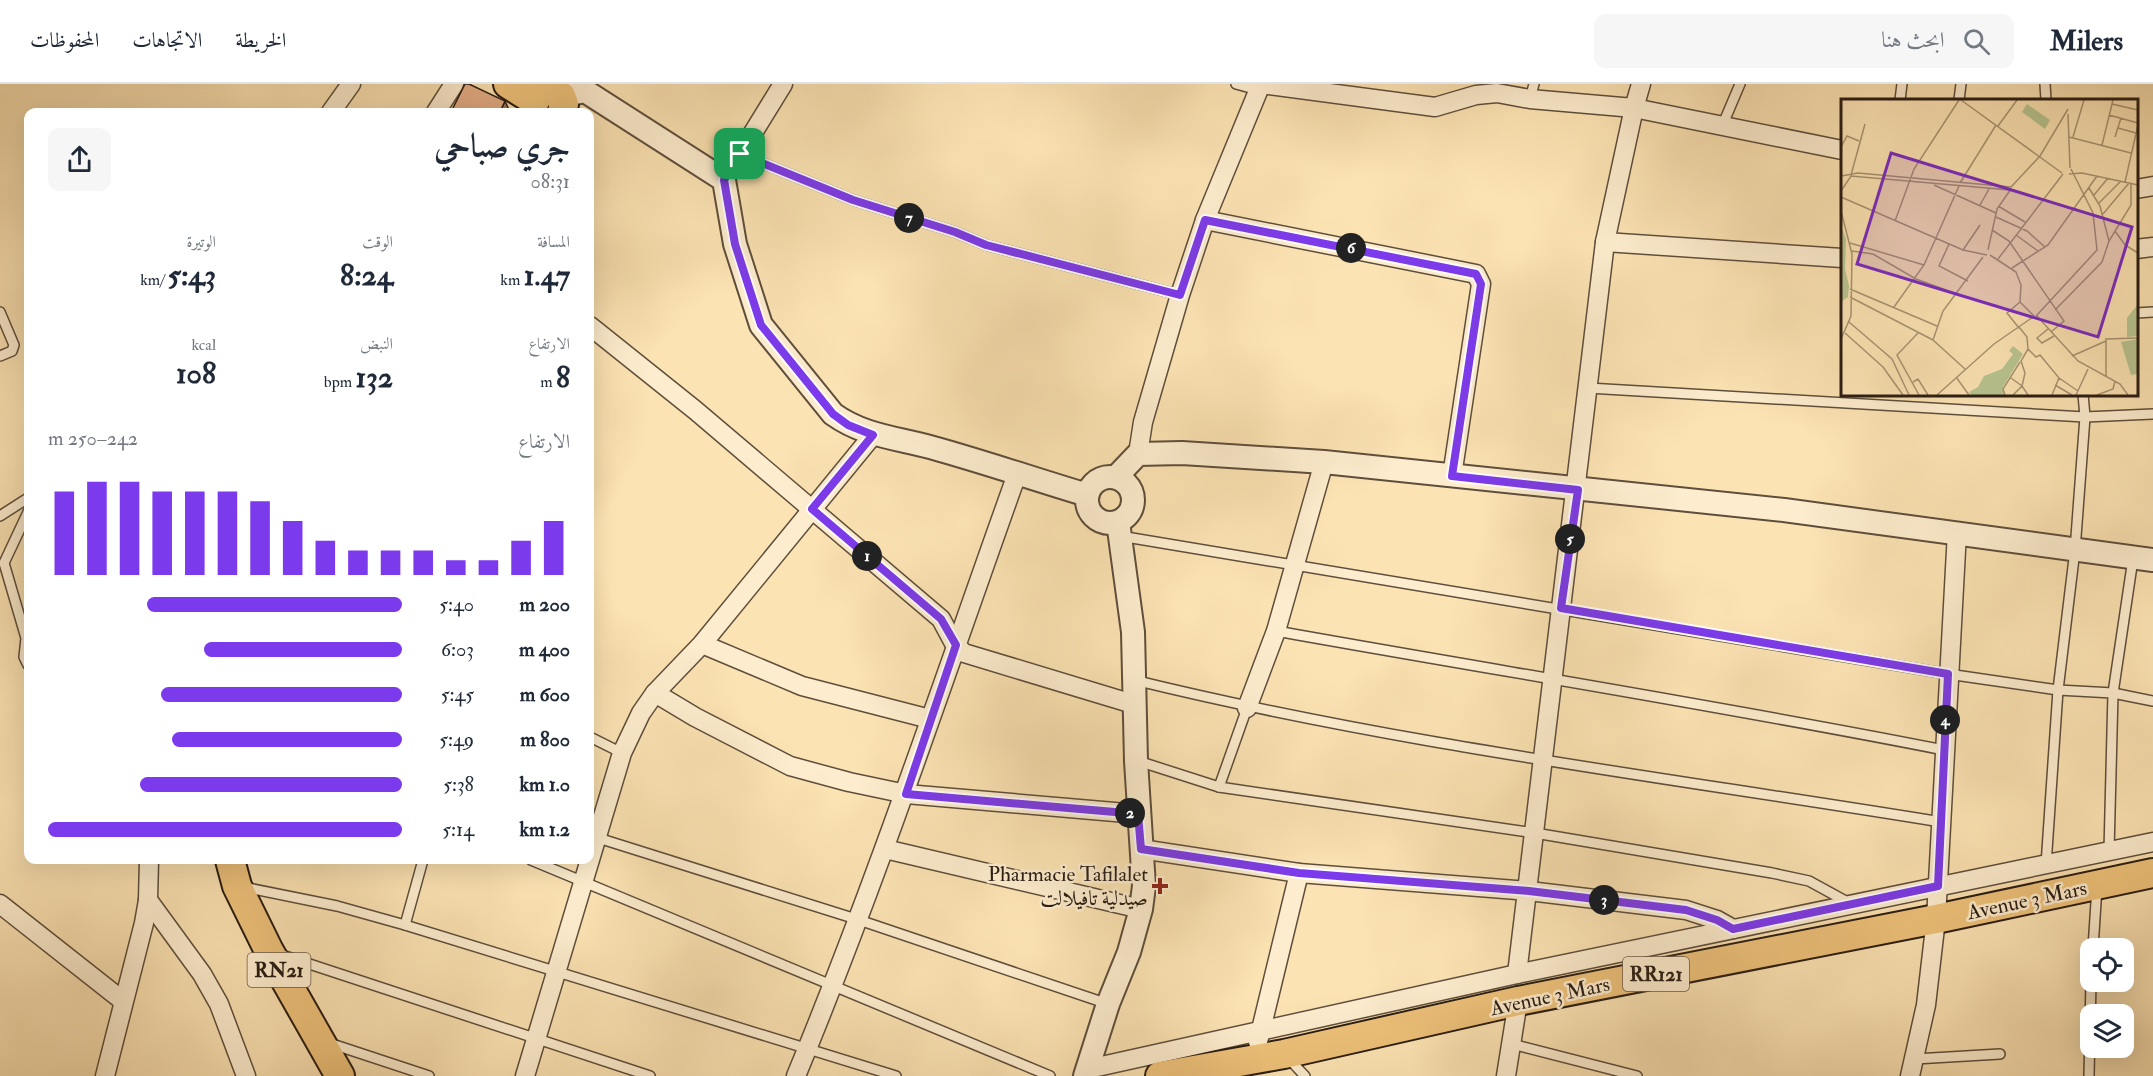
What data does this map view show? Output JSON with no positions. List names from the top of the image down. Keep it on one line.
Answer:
{"streets":{"main road":["Avenue 3 Mars","RN21","RR121"]},"places":{"health":["Pharmacie Tafilalet صيدلية تافيلالت"]},"page":{"header":"Milers","search":"ابحث هنا","nav":["الخريطة","الاتجاهات","المحفوظات"],"heading":["جري صباحي","08:31"],"pins":["7","6","5","1","4","2","3"],"stats":[["المسافة","1.47 km"],["الوقت","8:24"],["الوتيرة","5:43 /km"],["الارتفاع","8 m"],["النبض","132 bpm"],["kcal","108"]],"chart":["الارتفاع","242–250 m"],"list":[{"name":"200 m","note":"5:40"},{"name":"400 m","note":"6:03"},{"name":"600 m","note":"5:45"},{"name":"800 m","note":"5:49"},{"name":"1.0 km","note":"5:38"},{"name":"1.2 km","note":"5:14"}]}}
